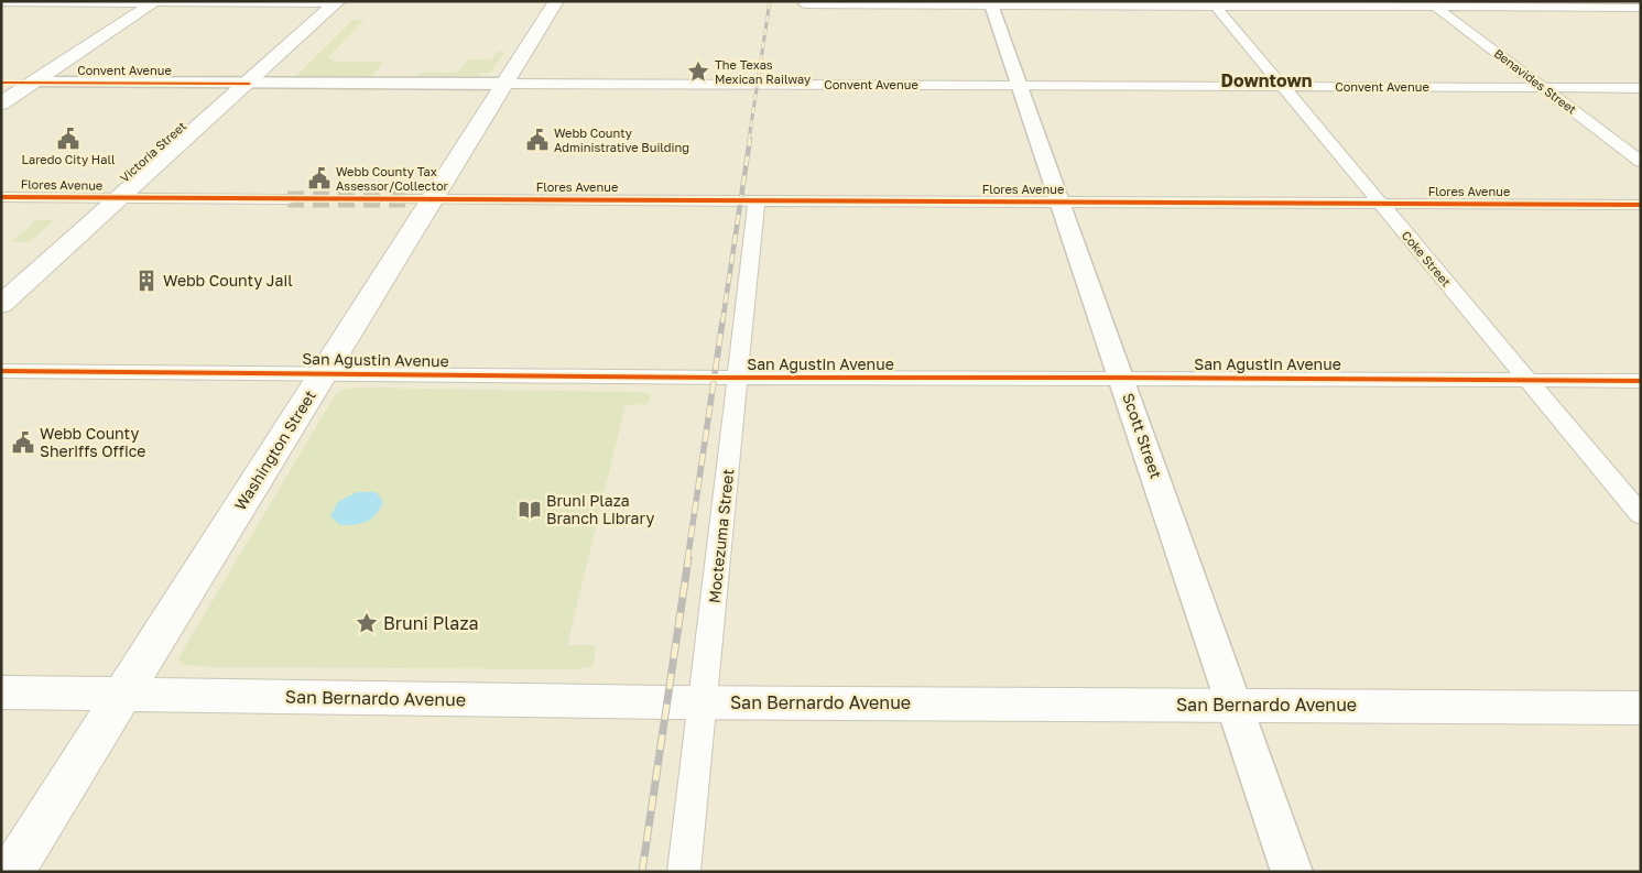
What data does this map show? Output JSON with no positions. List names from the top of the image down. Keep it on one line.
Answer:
{"streets":{"main road":["Convent Avenue","Victoria Street","Washington Street","San Bernardo Avenue"],"street":["Benavides Street","Flores Avenue","Coke Street","San Agustin Avenue","Scott Street","Moctezuma Street"]},"crossings":[["Convent Avenue","Benavides Street"],["Convent Avenue","Victoria Street"],["Convent Avenue","Coke Street"],["Convent Avenue","Scott Street"],["Convent Avenue","Washington Street"],["Victoria Street","Flores Avenue"],["Flores Avenue","Coke Street"],["Flores Avenue","Scott Street"],["Flores Avenue","Washington Street"],["Flores Avenue","Moctezuma Street"],["Coke Street","San Agustin Avenue"],["San Agustin Avenue","Scott Street"],["San Agustin Avenue","Washington Street"],["San Agustin Avenue","Moctezuma Street"],["Scott Street","San Bernardo Avenue"],["Washington Street","San Bernardo Avenue"],["Moctezuma Street","San Bernardo Avenue"]],"districts":["Downtown"],"places":{"place":["The Texas Mexican Railway","Bruni Plaza"],"public building":["Laredo City Hall","Webb County Administrative Building","Webb County Tax Assessor/Collector","Webb County Sheriffs Office"],"building":["Webb County Jail"],"library":["Bruni Plaza Branch Library"]}}
